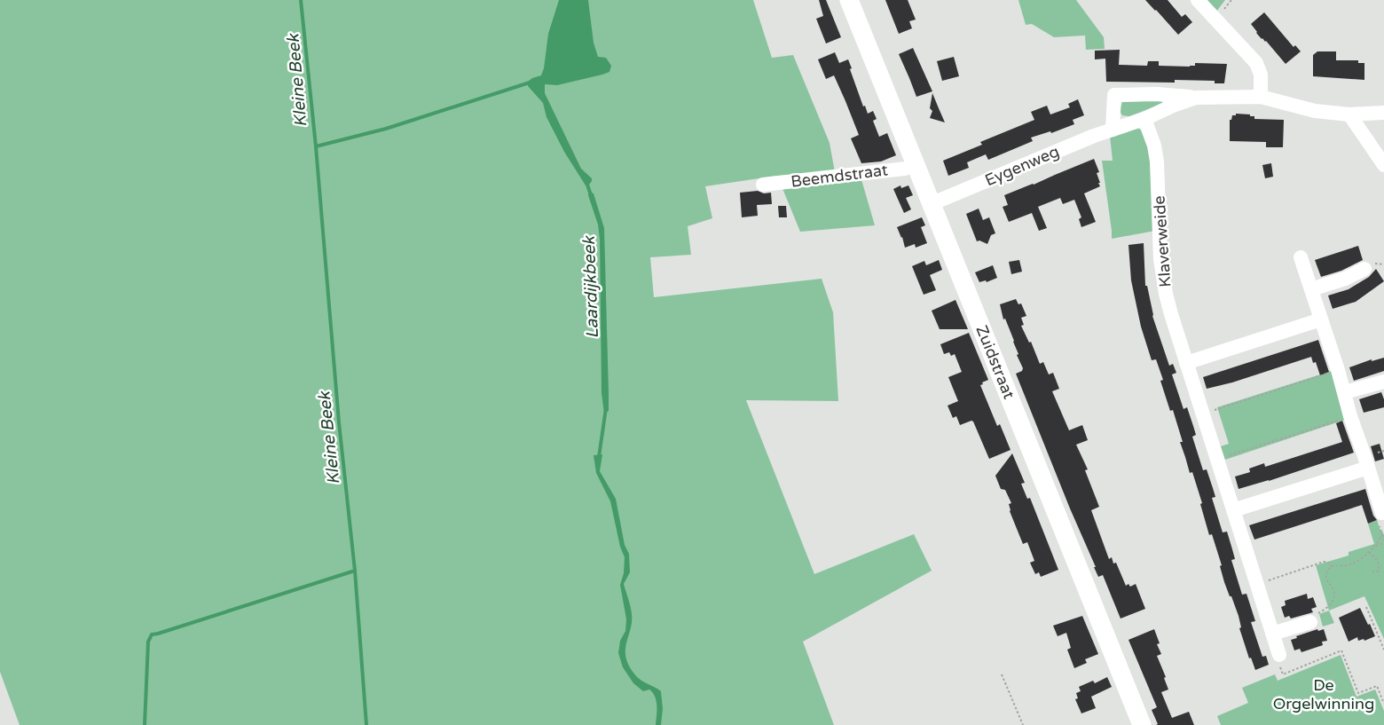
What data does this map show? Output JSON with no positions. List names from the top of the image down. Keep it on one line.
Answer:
{"streets":{"main road":["Zuidstraat"],"street":["Eygenweg","Beemdstraat","Klaverweide"]},"crossings":[["Eygenweg","Klaverweide"],["Eygenweg","Zuidstraat"],["Beemdstraat","Zuidstraat"]],"water":["Kleine Beek","Laardijkbeek"],"parks":["De Orgelwinning"]}
